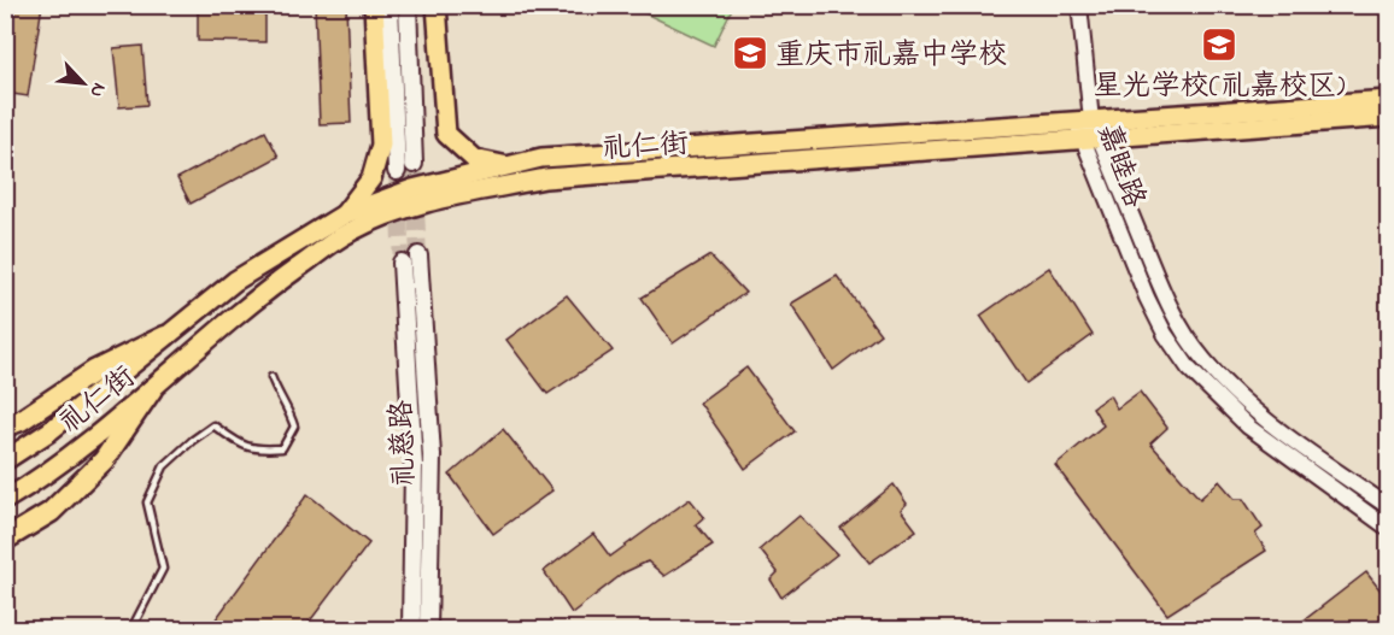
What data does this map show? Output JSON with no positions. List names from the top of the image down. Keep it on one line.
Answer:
{"streets":{"main road":["礼仁街","礼慈路"],"street":["嘉睦路"]},"crossings":[["礼仁街","嘉睦路"]],"places":{"school or university":["星光学校(礼嘉校区)","重庆市礼嘉中学校"]},"north":"bottom right"}
